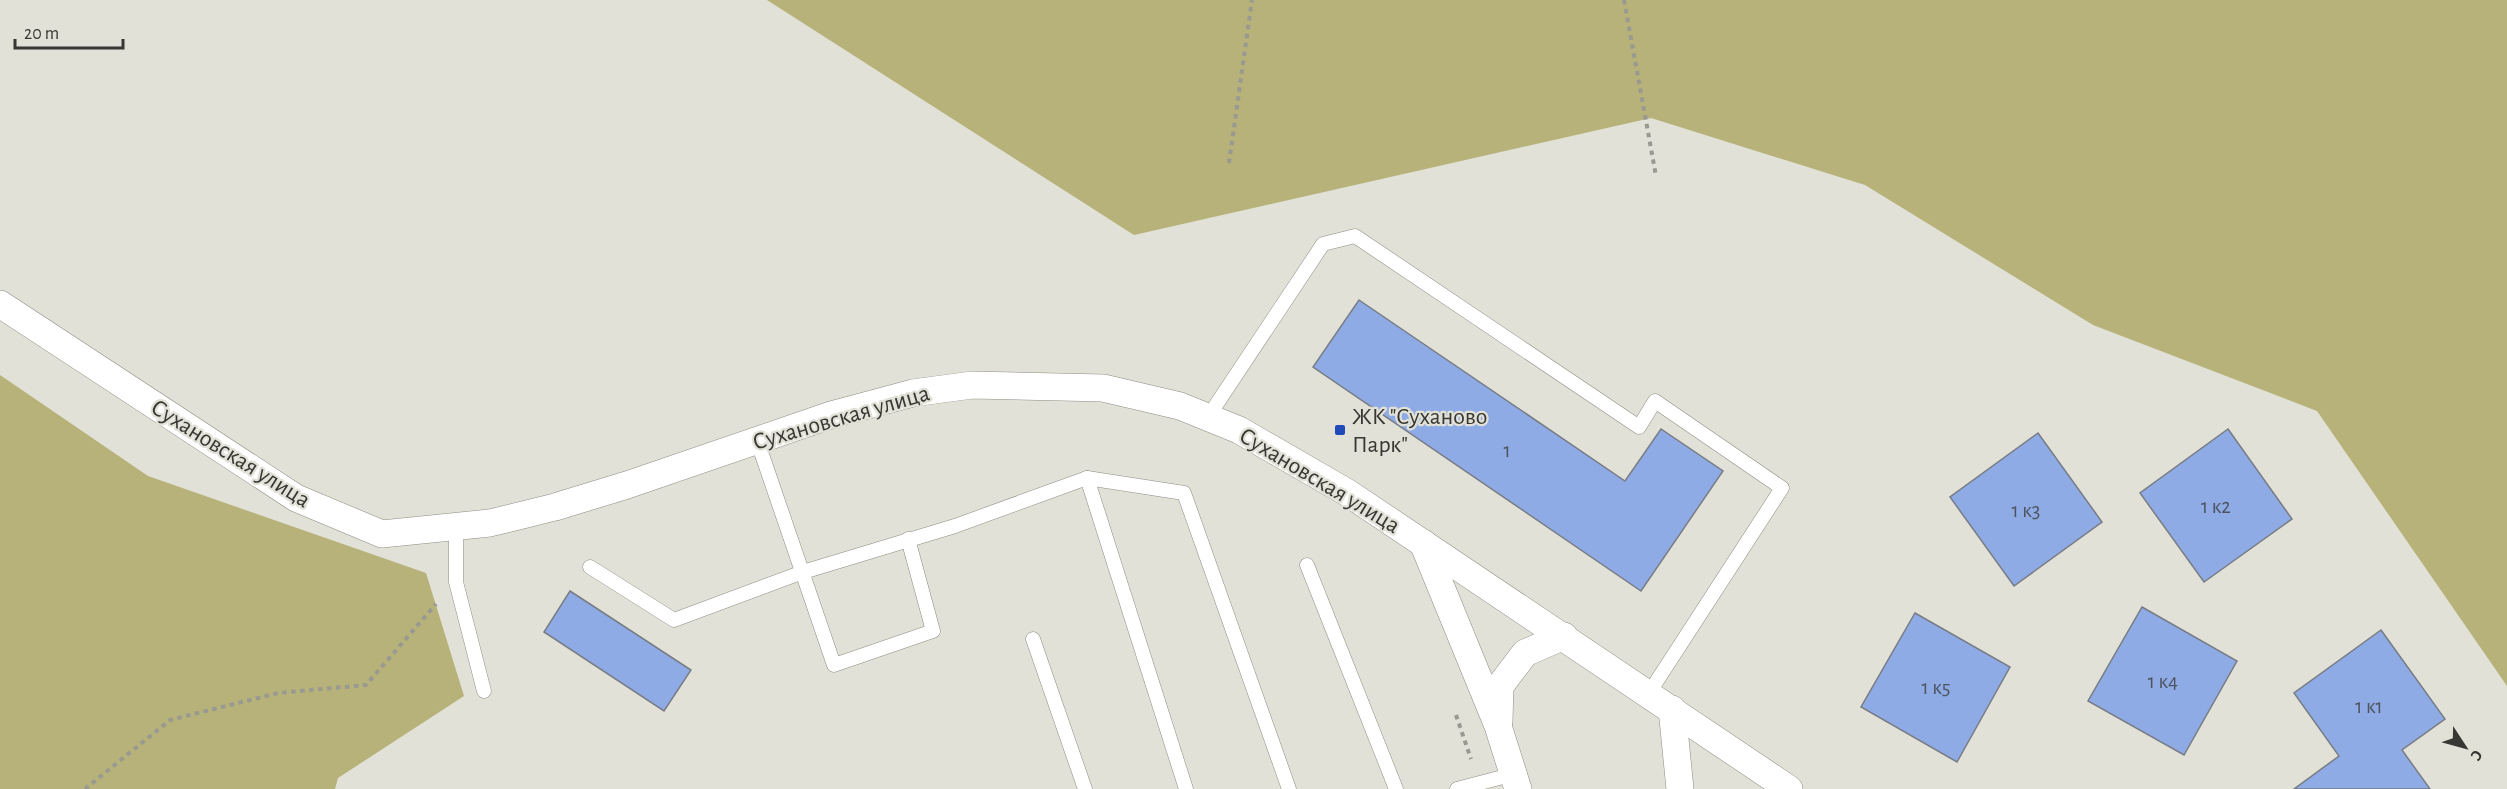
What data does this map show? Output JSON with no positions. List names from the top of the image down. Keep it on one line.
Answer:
{"streets":{"street":["Сухановская улица"]},"places":{"transit":["ЖК \"Суханово Парк\""]},"house_numbers":["1","1 к2","1 к3","1 к4","1 к5","1 к1"],"scale_bar":"20 m","north":"bottom right"}
